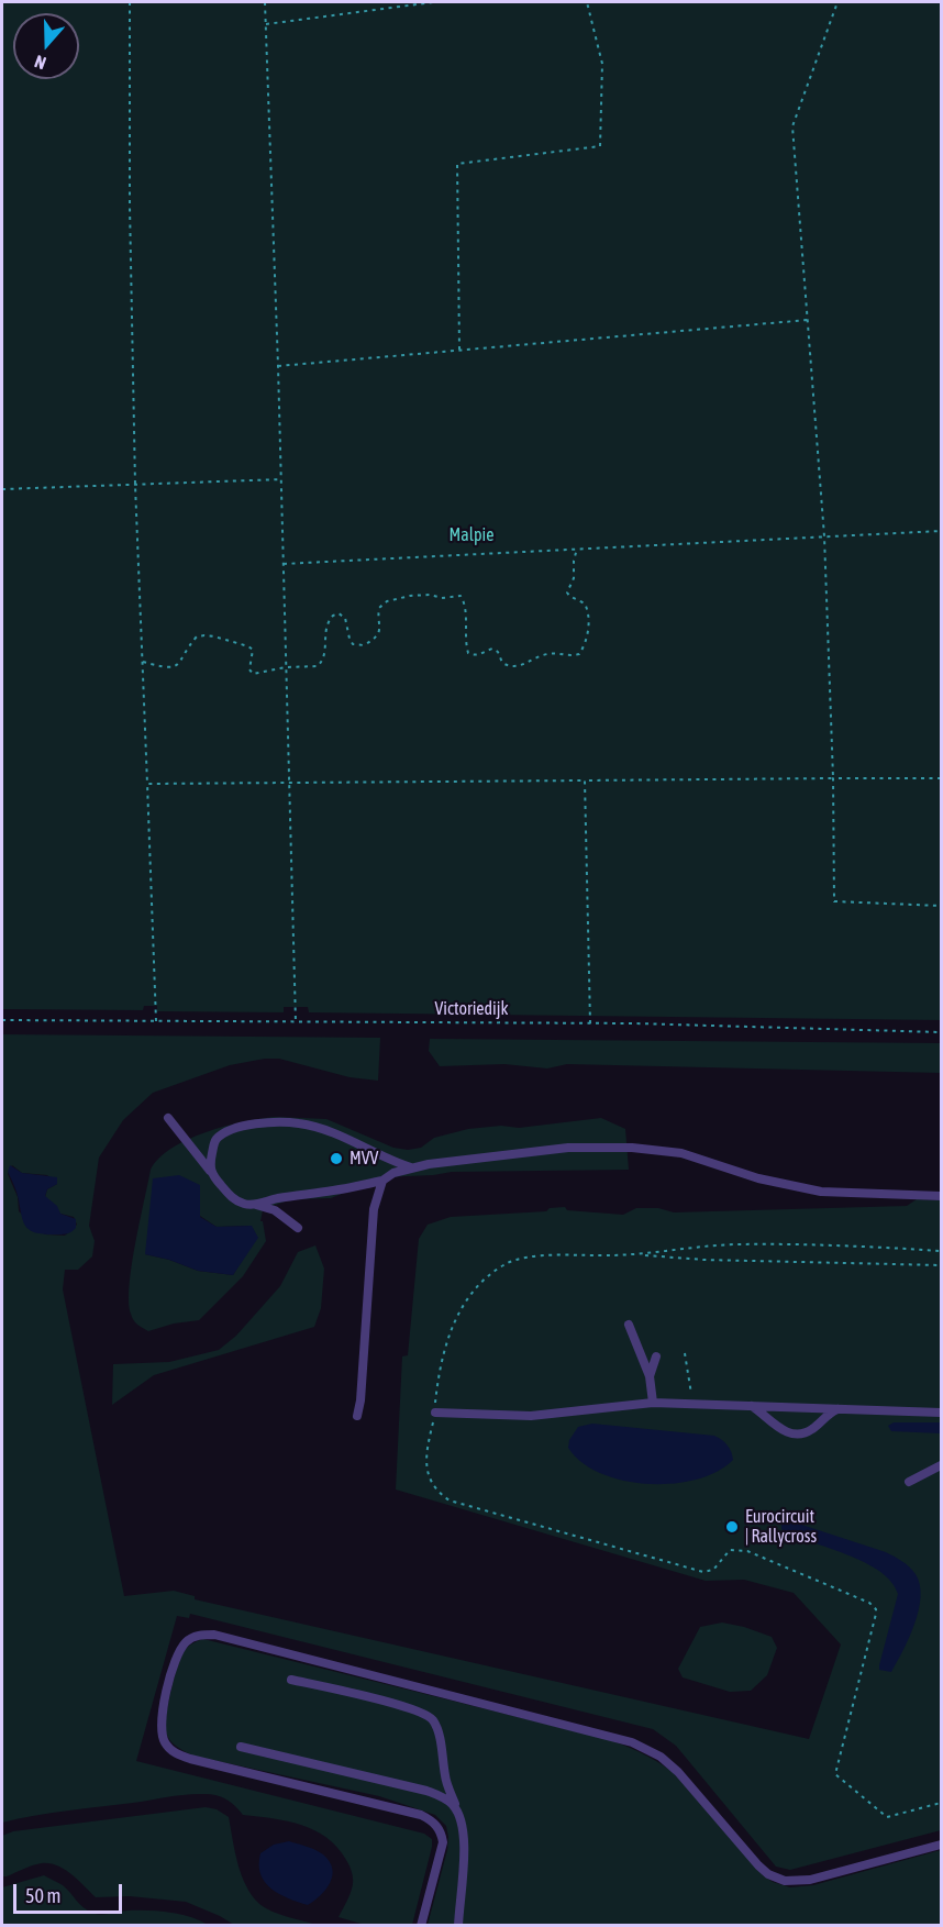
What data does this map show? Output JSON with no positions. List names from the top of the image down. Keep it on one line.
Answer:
{"streets":{"path":["Victoriedijk"]},"parks":["Malpie"],"places":["MVV","Eurocircuit | Rallycross"],"scale_bar":"50 m","north":"bottom"}
